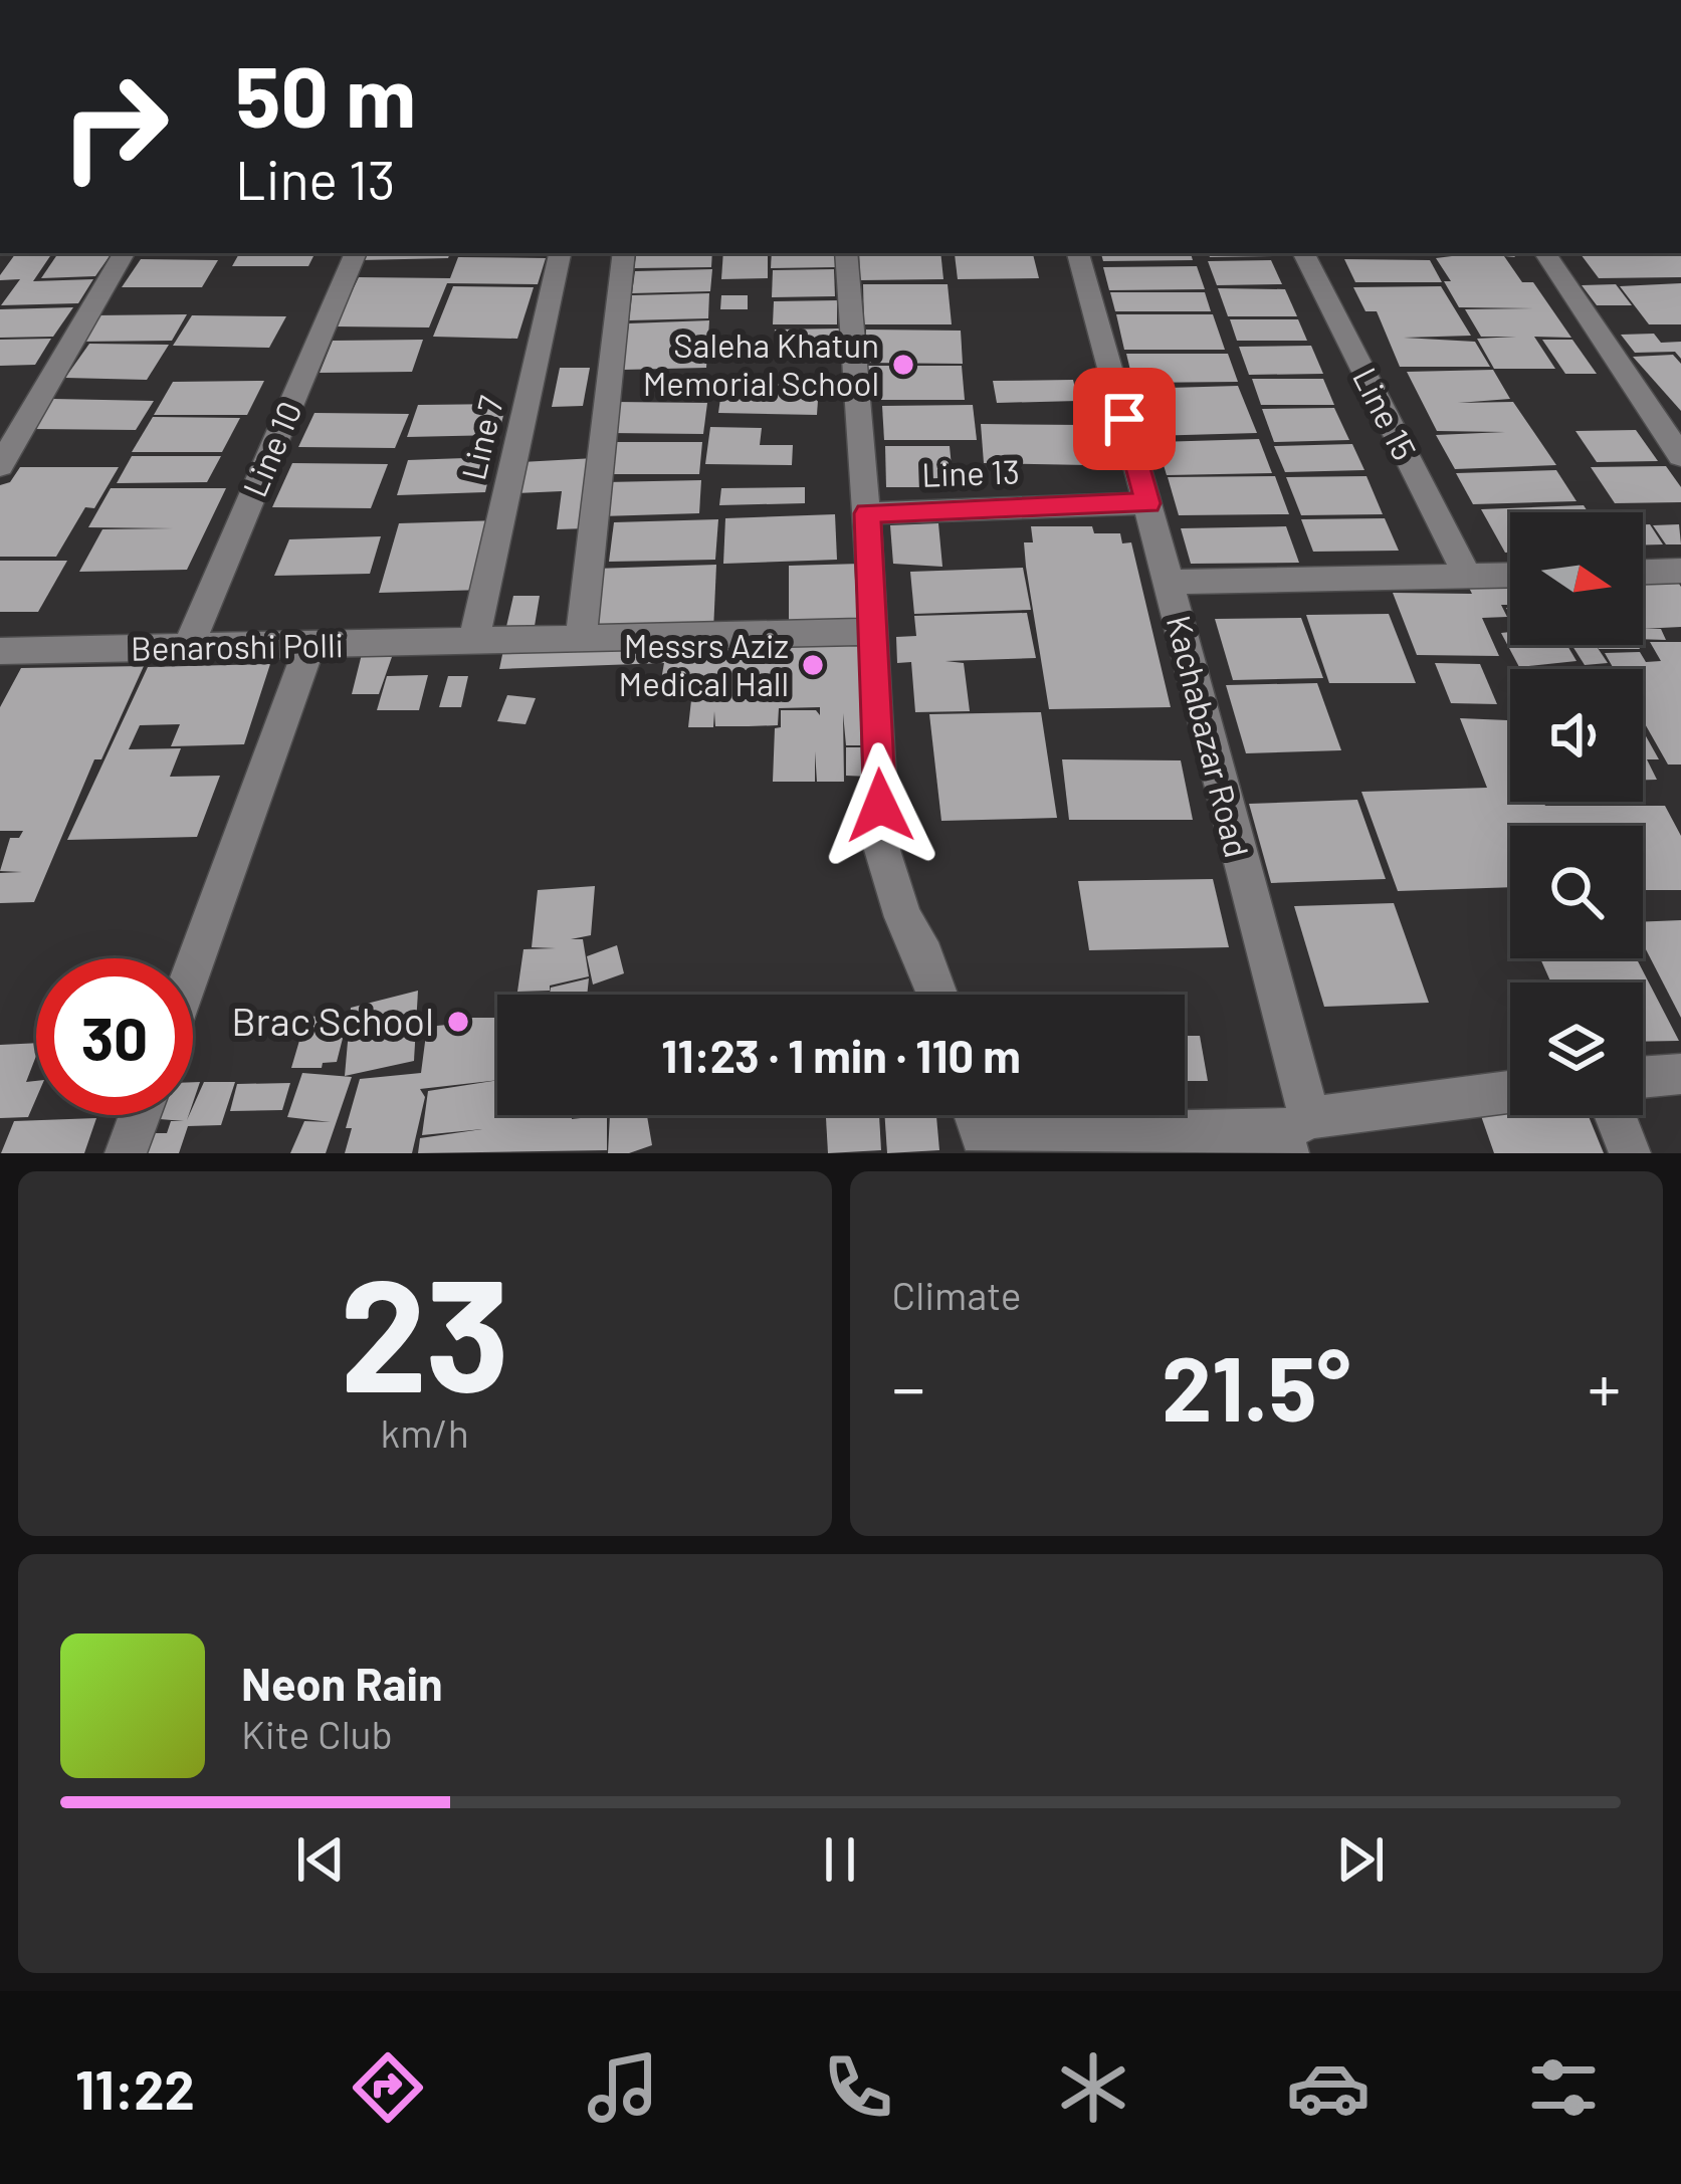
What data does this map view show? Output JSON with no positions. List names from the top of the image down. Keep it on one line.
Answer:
{"streets":{"street":["Line 15","Line 7","Line 10","Line 13","Benaroshi Polli","Kachabazar Road"]},"crossings":[["Line 15","Kachabazar Road"],["Line 7","Benaroshi Polli"],["Line 10","Benaroshi Polli"]],"places":["Saleha Khatun Memorial School","Messrs Aziz Medical Hall","Brac School"],"north":"right","page":{"turn":["50 m","Line 13"],"limit":"30","trip":"11:23 · 1 min · 110 m","tile":[["23","km/h"],"Climate"],"heat":["−","21.5°","+"],"song":["Neon Rain","Kite Club"],"tabs":"11:22"}}
